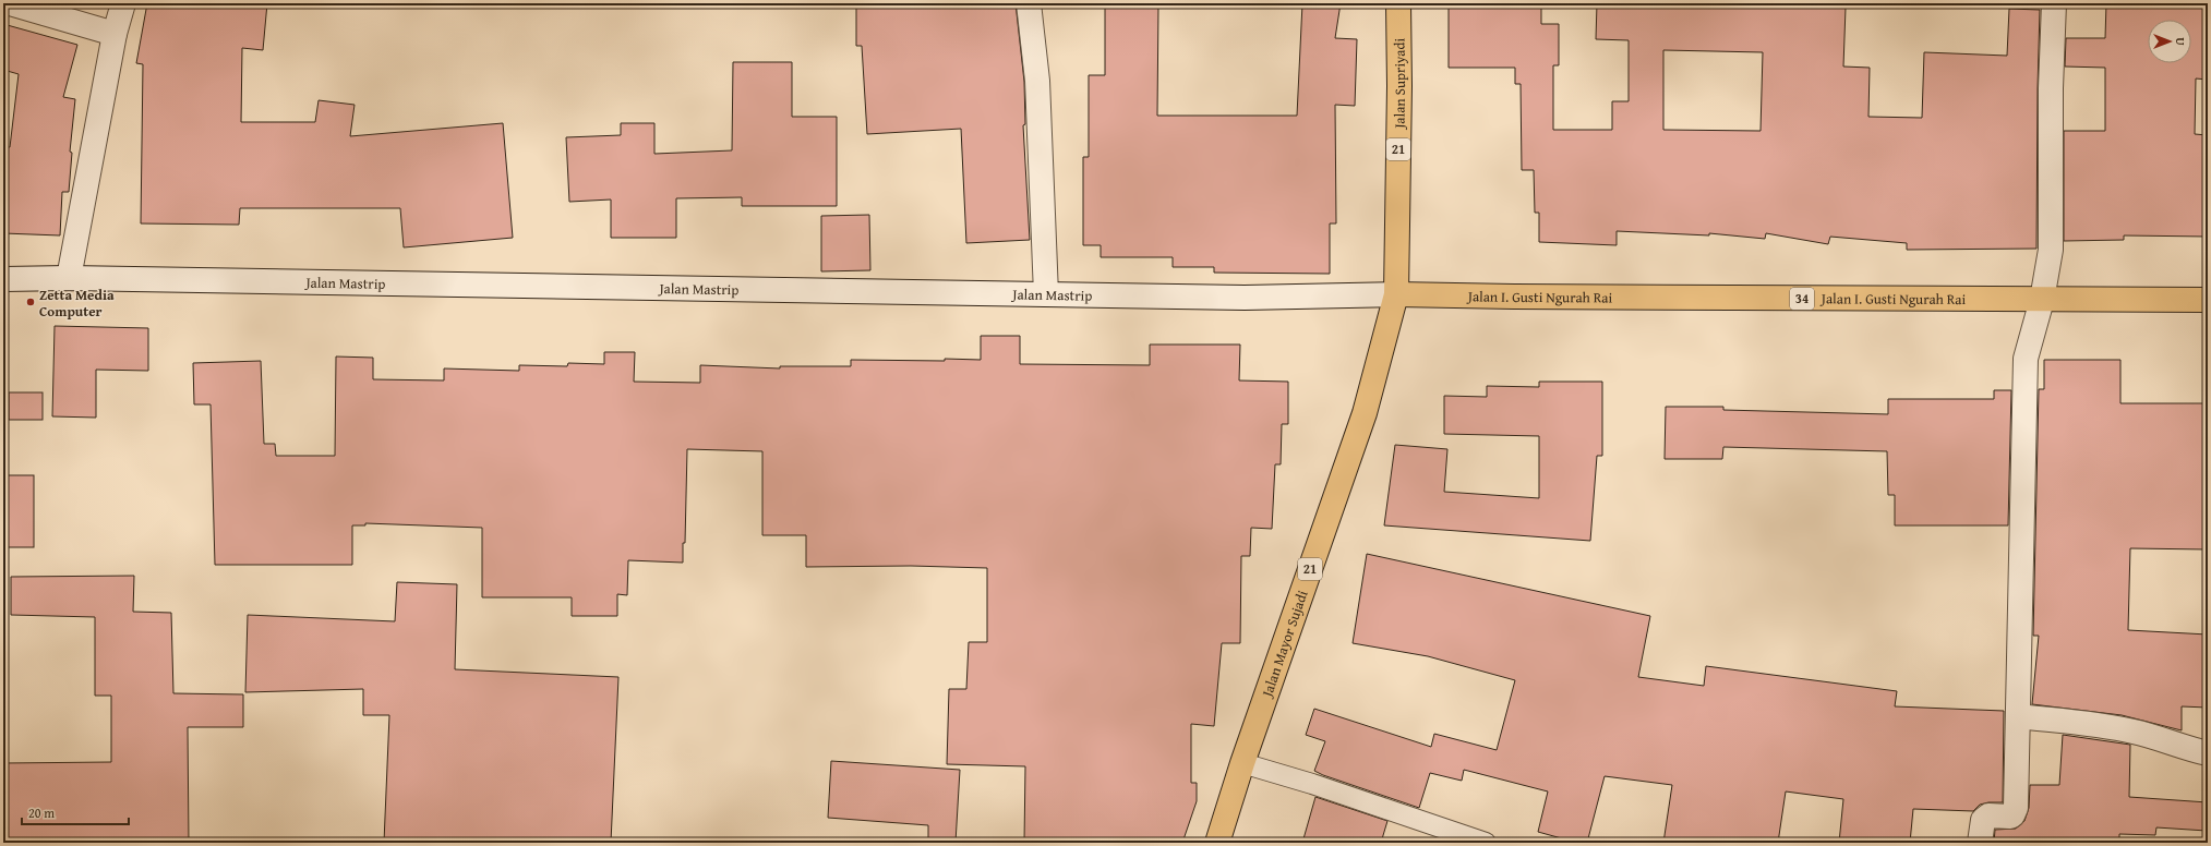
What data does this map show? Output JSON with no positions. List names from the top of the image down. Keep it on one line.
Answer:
{"streets":{"highway":["Jalan Supriyadi","21","Jalan I. Gusti Ngurah Rai","34","Jalan Mayor Sujadi"],"street":["Jalan Mastrip"]},"crossings":[["Jalan Supriyadi","Jalan Mastrip"],["Jalan Supriyadi","Jalan I. Gusti Ngurah Rai"],["Jalan Supriyadi","Jalan Mayor Sujadi"],["Jalan Mastrip","Jalan I. Gusti Ngurah Rai"],["Jalan Mastrip","Jalan Mayor Sujadi"],["Jalan I. Gusti Ngurah Rai","Jalan Mayor Sujadi"]],"places":["Zetta Media Computer"],"scale_bar":"20 m","north":"right"}
